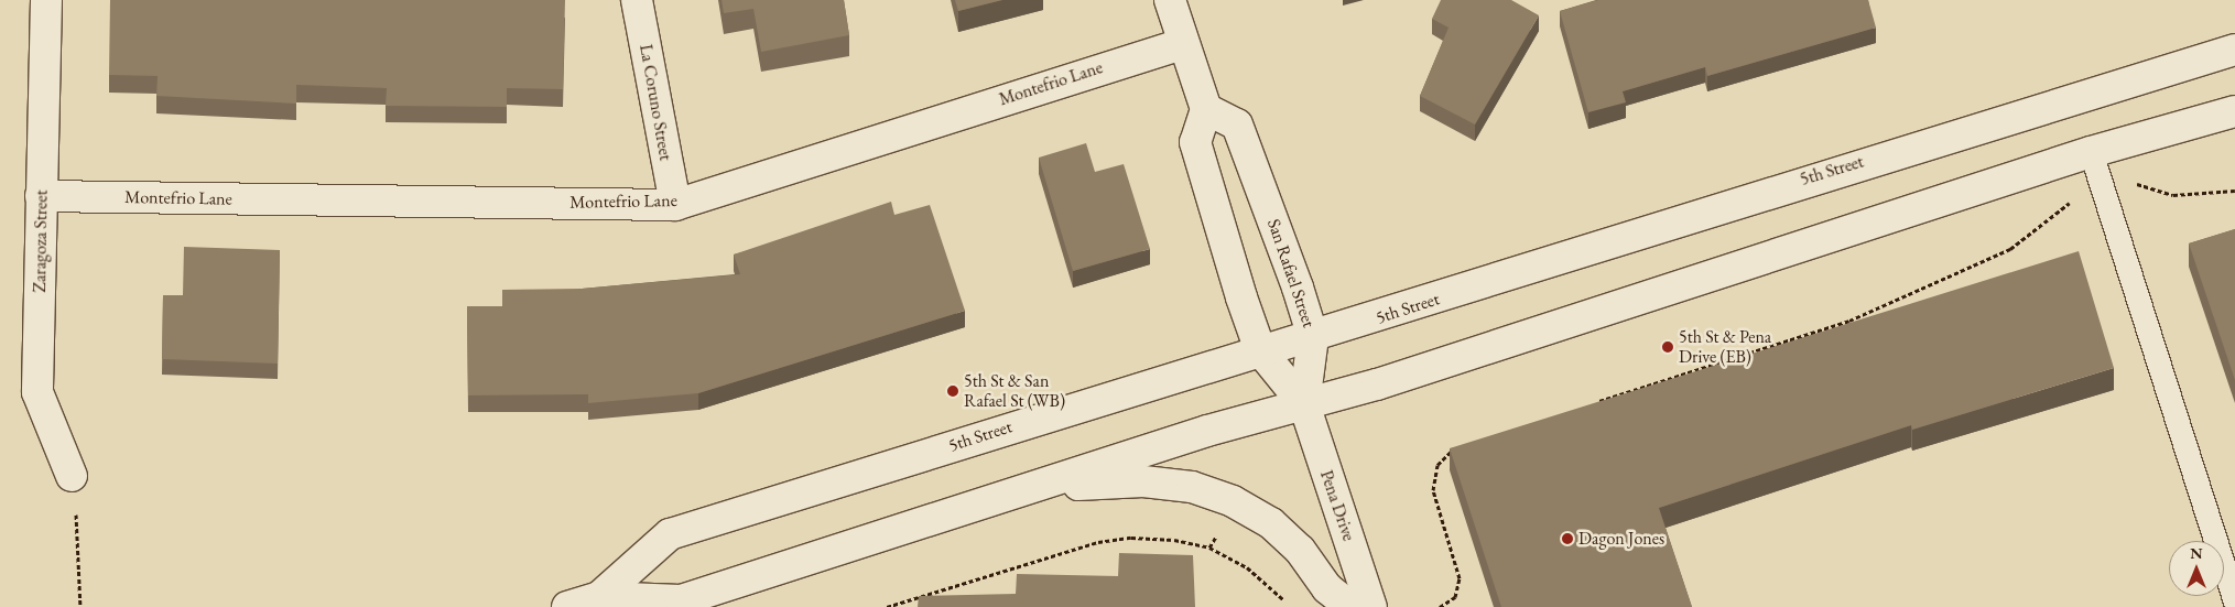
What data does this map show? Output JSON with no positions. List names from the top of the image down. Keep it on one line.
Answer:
{"streets":{"main road":["Montefrio Lane","La Coruno Street","5th Street","Zaragoza Street","San Rafael Street","Pena Drive"]},"crossings":[["Montefrio Lane","La Coruno Street"],["Montefrio Lane","Zaragoza Street"],["5th Street","San Rafael Street"],["5th Street","Pena Drive"],["San Rafael Street","Pena Drive"]],"places":["5th St & Pena Drive (EB)","5th St & San Rafael St (WB)","Dagon Jones"],"north":"top"}
